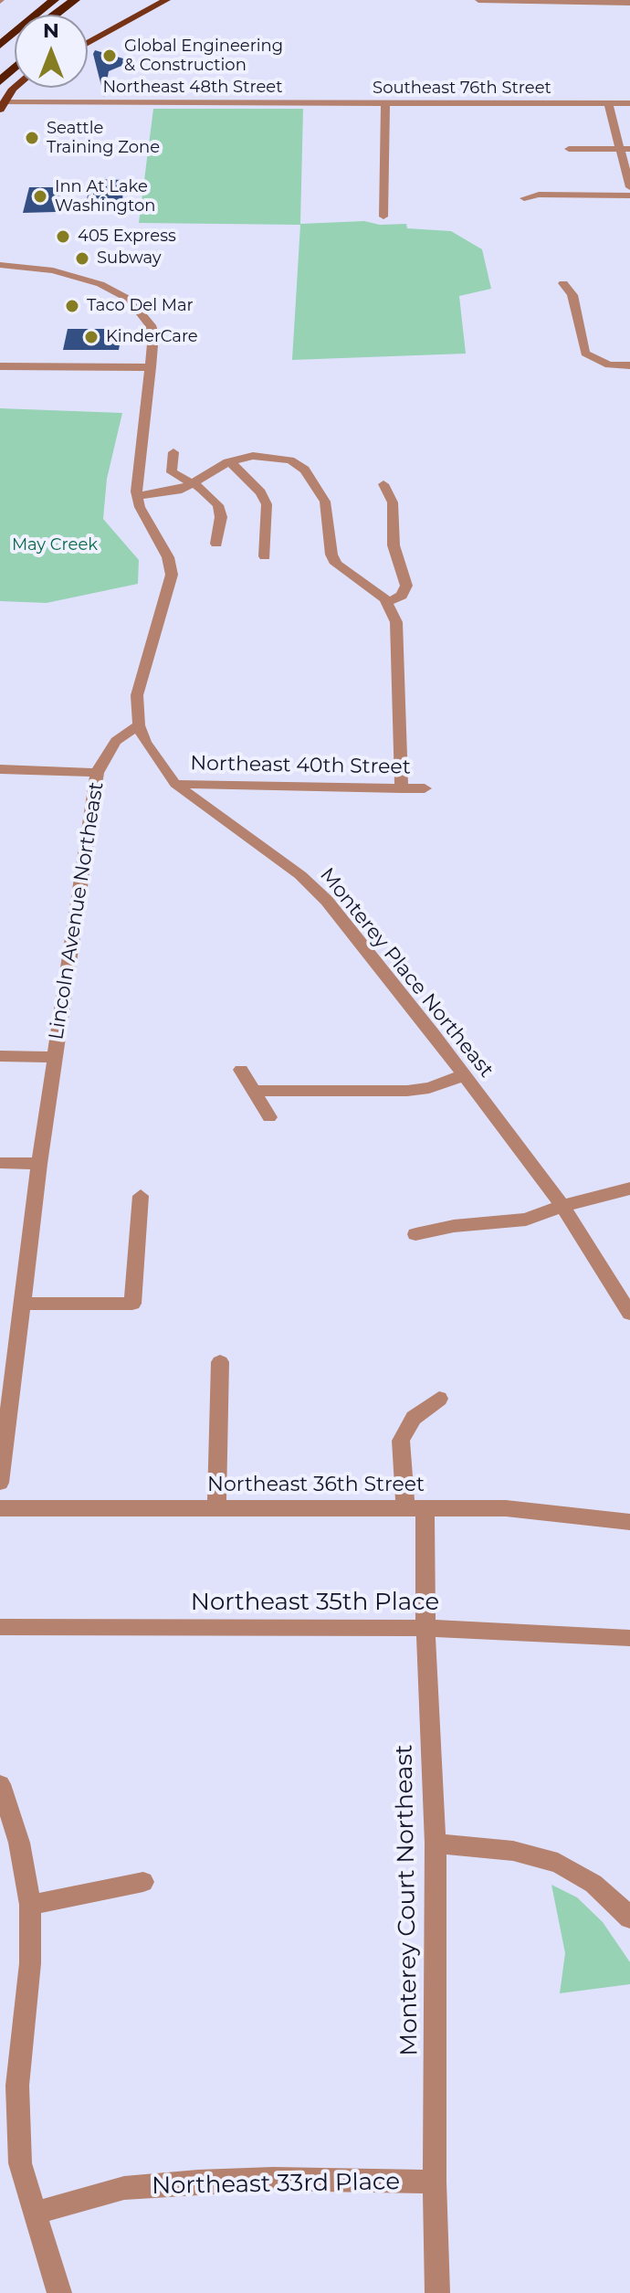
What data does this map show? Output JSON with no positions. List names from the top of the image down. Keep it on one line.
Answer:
{"streets":{"street":["Northeast 48th Street","Southeast 76th Street","Northeast 40th Street","Lincoln Avenue Northeast","Monterey Place Northeast","Northeast 36th Street","Northeast 35th Place","Monterey Court Northeast","Northeast 33rd Place"]},"crossings":[["Northeast 48th Street","Southeast 76th Street"],["Northeast 40th Street","Monterey Place Northeast"],["Lincoln Avenue Northeast","Monterey Place Northeast"],["Northeast 36th Street","Monterey Court Northeast"],["Northeast 35th Place","Monterey Court Northeast"],["Monterey Court Northeast","Northeast 33rd Place"]],"parks":["May Creek"],"places":["Global Engineering & Construction","Seattle Training Zone","Inn At Lake Washington","405 Express","Subway","Taco Del Mar","KinderCare"],"north":"top"}
